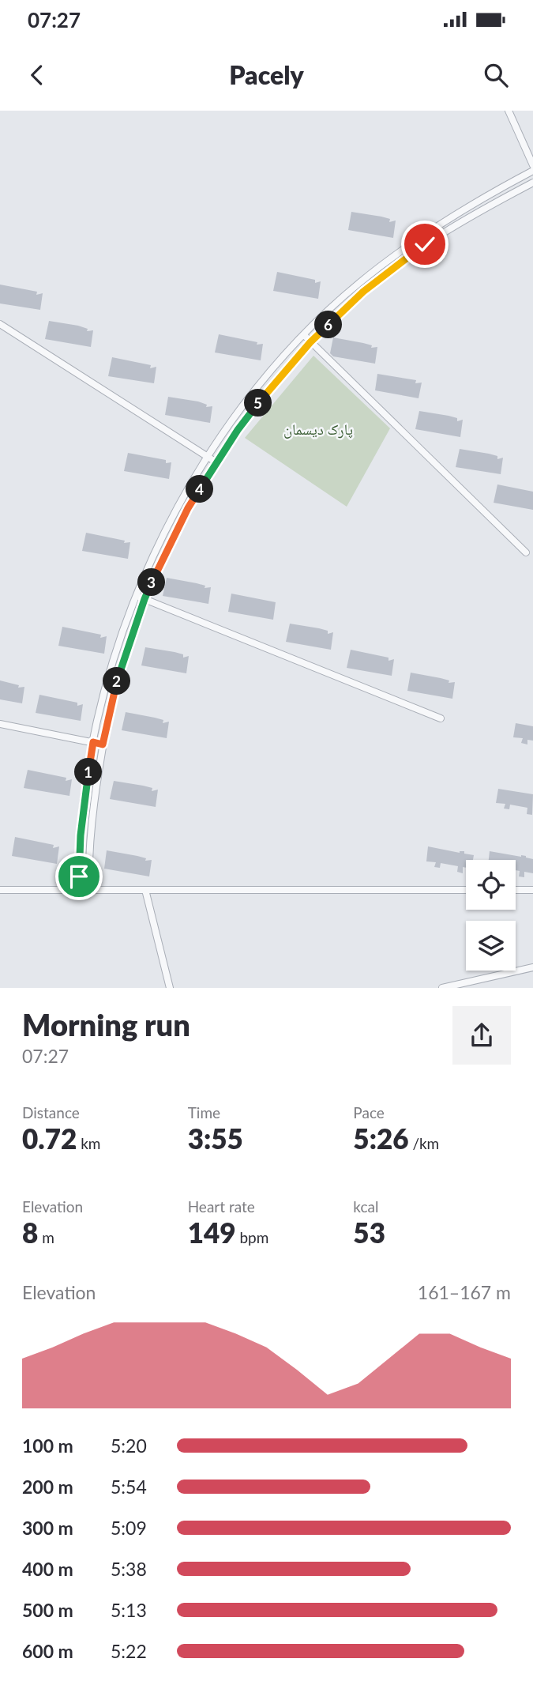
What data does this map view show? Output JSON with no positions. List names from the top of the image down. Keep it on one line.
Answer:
{"parks":["پارک دیسمان"],"page":{"status":"07:27","header":"Pacely","pins":["6","5","4","3","2","1"],"heading":["Morning run","07:27"],"stats":[["Distance","0.72 km"],["Time","3:55"],["Pace","5:26 /km"],["Elevation","8 m"],["Heart rate","149 bpm"],["kcal","53"]],"chart":["Elevation","161–167 m"],"list":[{"name":"100 m","note":"5:20"},{"name":"200 m","note":"5:54"},{"name":"300 m","note":"5:09"},{"name":"400 m","note":"5:38"},{"name":"500 m","note":"5:13"},{"name":"600 m","note":"5:22"}]}}
